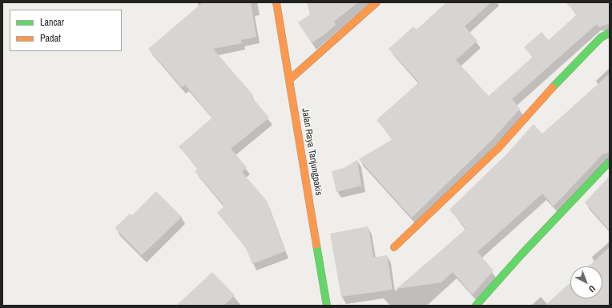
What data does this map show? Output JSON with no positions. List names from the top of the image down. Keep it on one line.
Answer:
{"streets":{"street":["Jalan Raya Tanjungpakis"]},"legend":["Lancar","Padat"],"north":"bottom right"}
